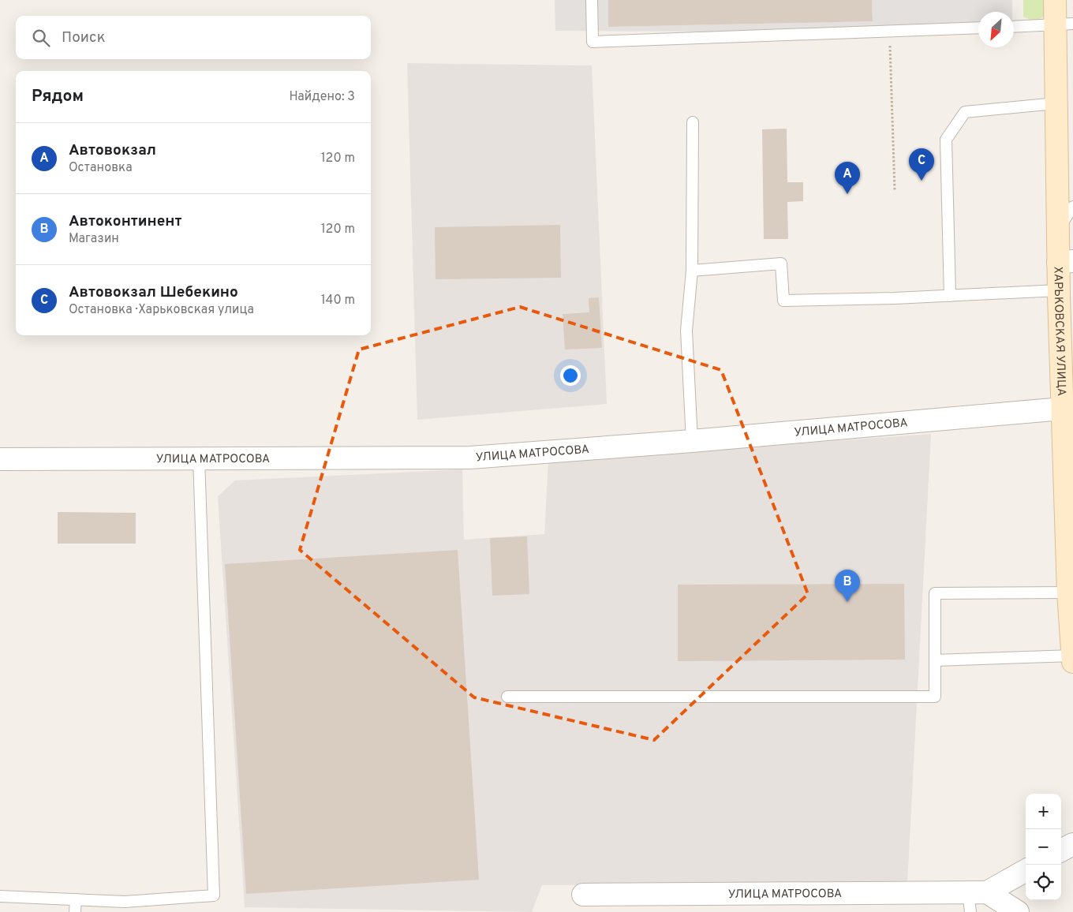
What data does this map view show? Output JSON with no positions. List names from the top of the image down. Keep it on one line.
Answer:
{"streets":{"main road":["ХАРЬКОВСКАЯ УЛИЦА"],"street":["УЛИЦА МАТРОСОВА"]},"crossings":[["ХАРЬКОВСКАЯ УЛИЦА","УЛИЦА МАТРОСОВА"]],"north":"bottom left","page":{"search":"Поиск","heading":["Рядом","Найдено: 3"],"list":[{"mark":"A","name":"Автовокзал","note":"Остановка","value":"120 m"},{"mark":"B","name":"Автоконтинент","note":"Магазин","value":"120 m"},{"mark":"C","name":"Автовокзал Шебекино","note":"Остановка · Харьковская улица","value":"140 m"}],"pins":["C","A","B"],"map_buttons":["+","−"]}}
